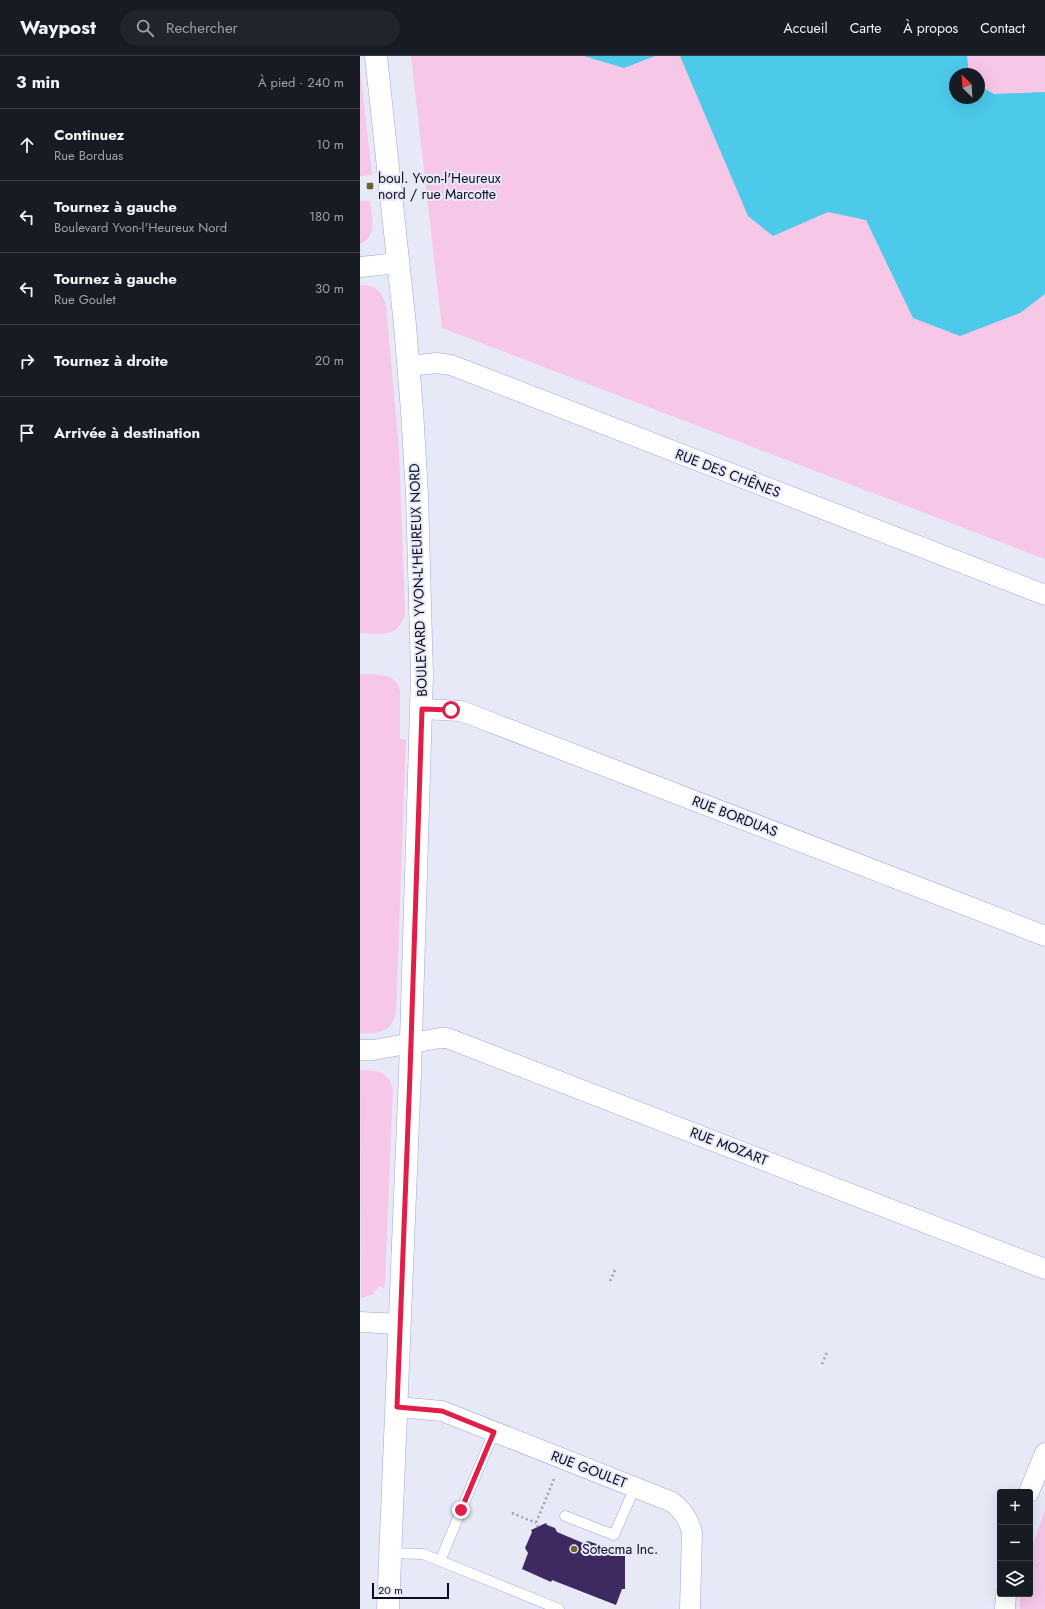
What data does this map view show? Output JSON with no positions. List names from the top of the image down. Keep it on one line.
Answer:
{"streets":{"street":["RUE DES CHÊNES","BOULEVARD YVON-L'HEUREUX NORD","RUE BORDUAS","RUE MOZART","RUE GOULET"]},"crossings":[["RUE DES CHÊNES","BOULEVARD YVON-L'HEUREUX NORD"],["BOULEVARD YVON-L'HEUREUX NORD","RUE BORDUAS"],["BOULEVARD YVON-L'HEUREUX NORD","RUE MOZART"],["BOULEVARD YVON-L'HEUREUX NORD","RUE GOULET"]],"places":{"transit":["boul. Yvon-l'Heureux nord / rue Marcotte"],"other":["Sotecma Inc."]},"scale_bar":"20 m","north":"top left","page":{"header":"Waypost","search":"Rechercher","nav":["Accueil","Carte","À propos","Contact"],"heading":["3 min","À pied · 240 m"],"list":[["Continuez","Rue Borduas","10 m"],["Tournez à gauche","Boulevard Yvon-l'Heureux Nord","180 m"],["Tournez à gauche","Rue Goulet","30 m"],["Tournez à droite","20 m"],"Arrivée à destination"],"map_buttons":["+","−"],"scale":"20 m"}}
